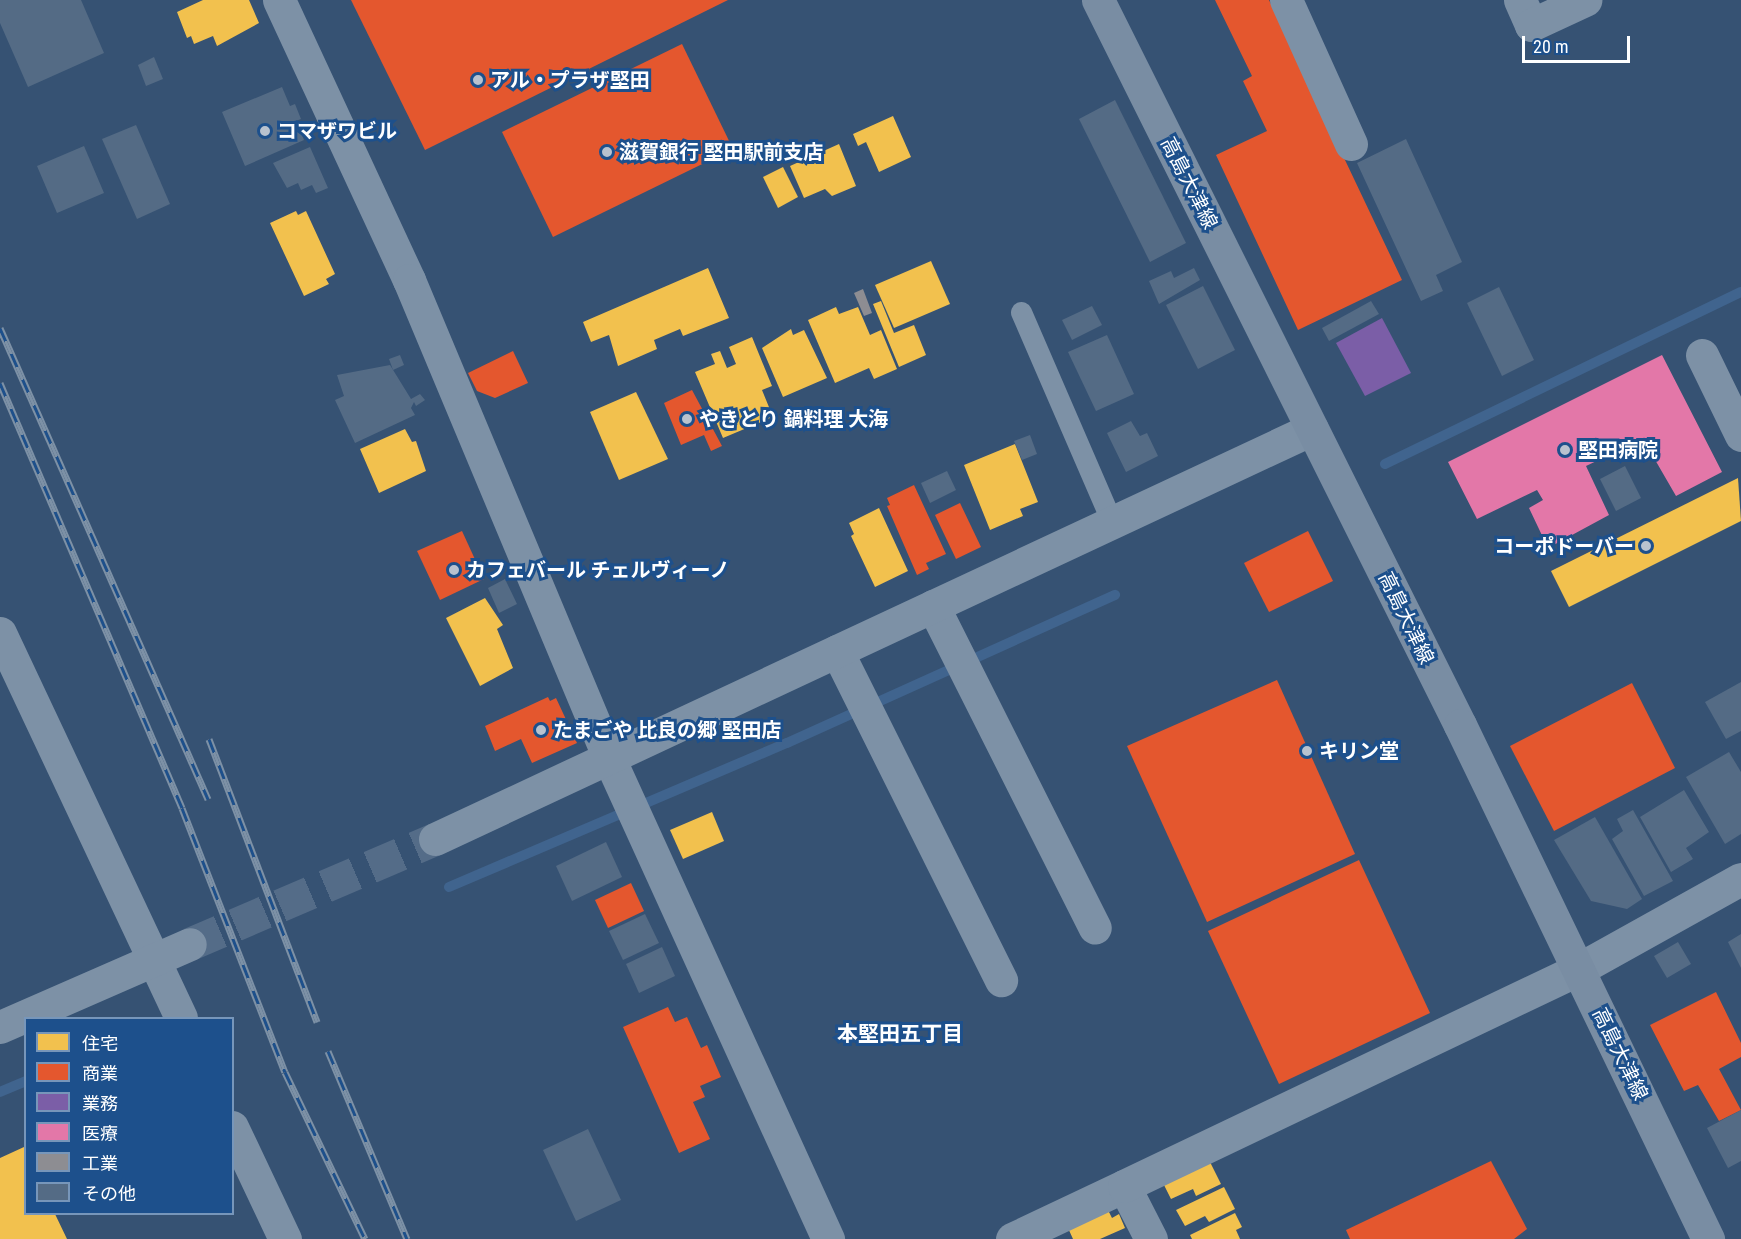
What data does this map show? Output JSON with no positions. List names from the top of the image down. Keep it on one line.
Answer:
{"streets":{"main road":["高島大津線"]},"districts":["本堅田五丁目"],"places":["アル・プラザ堅田","コマザワビル","滋賀銀行 堅田駅前支店","やきとり 鍋料理 大海","堅田病院","コーポドーバー","カフェバール チェルヴィーノ","たまごや 比良の郷 堅田店","キリン堂"],"legend":["住宅","商業","業務","医療","工業","その他"],"scale_bar":"20 m"}
